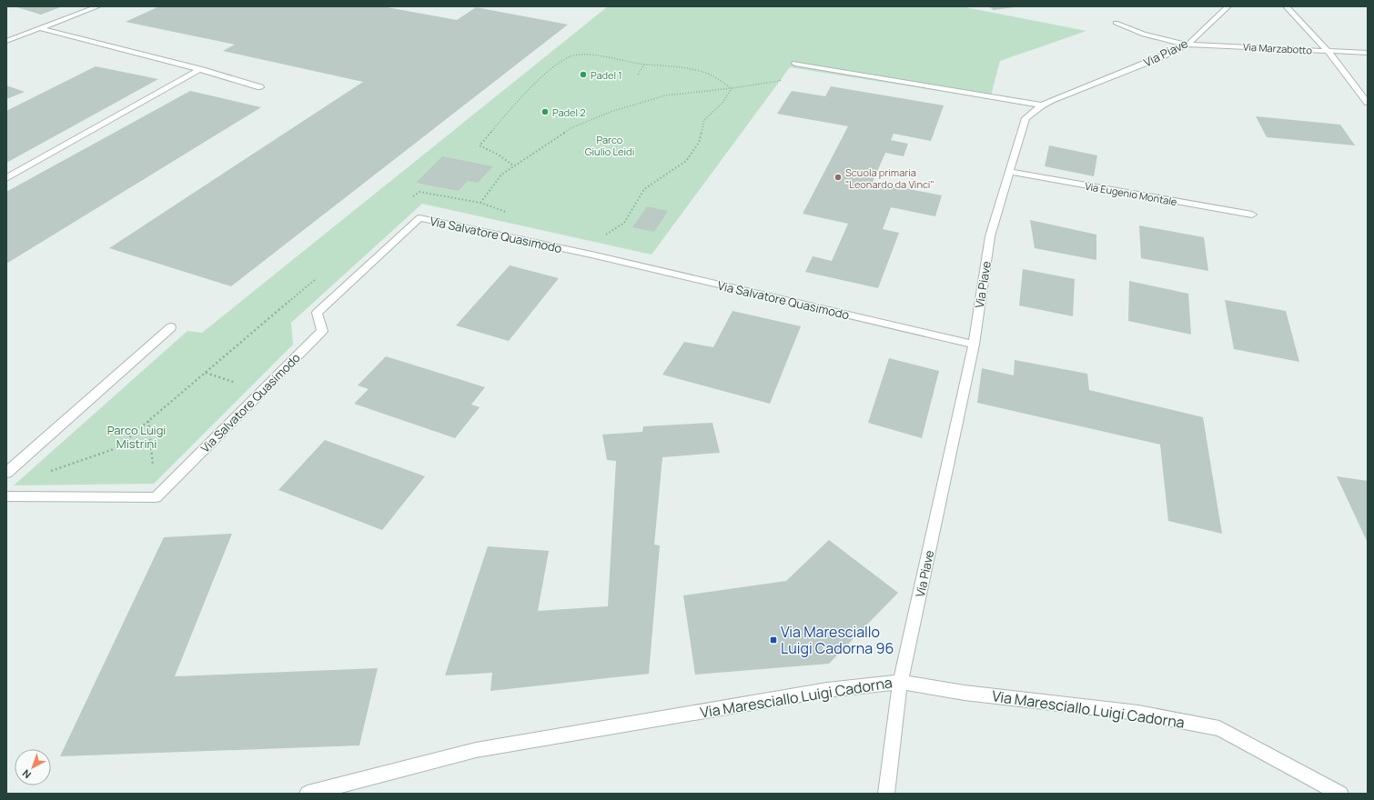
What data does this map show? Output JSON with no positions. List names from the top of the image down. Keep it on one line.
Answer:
{"streets":{"street":["Via Marzabotto","Via Piave","Via Eugenio Montale","Via Salvatore Quasimodo","Via Maresciallo Luigi Cadorna"]},"crossings":[["Via Marzabotto","Via Piave"],["Via Piave","Via Eugenio Montale"],["Via Piave","Via Salvatore Quasimodo"],["Via Piave","Via Maresciallo Luigi Cadorna"]],"parks":["Parco Giulio Leidi","Parco Luigi Mistrini"],"places":{"other":["Padel 1","Padel 2","Scuola primaria \"Leonardo da Vinci\""],"transit":["Via Maresciallo Luigi Cadorna 96"]},"north":"bottom left"}
